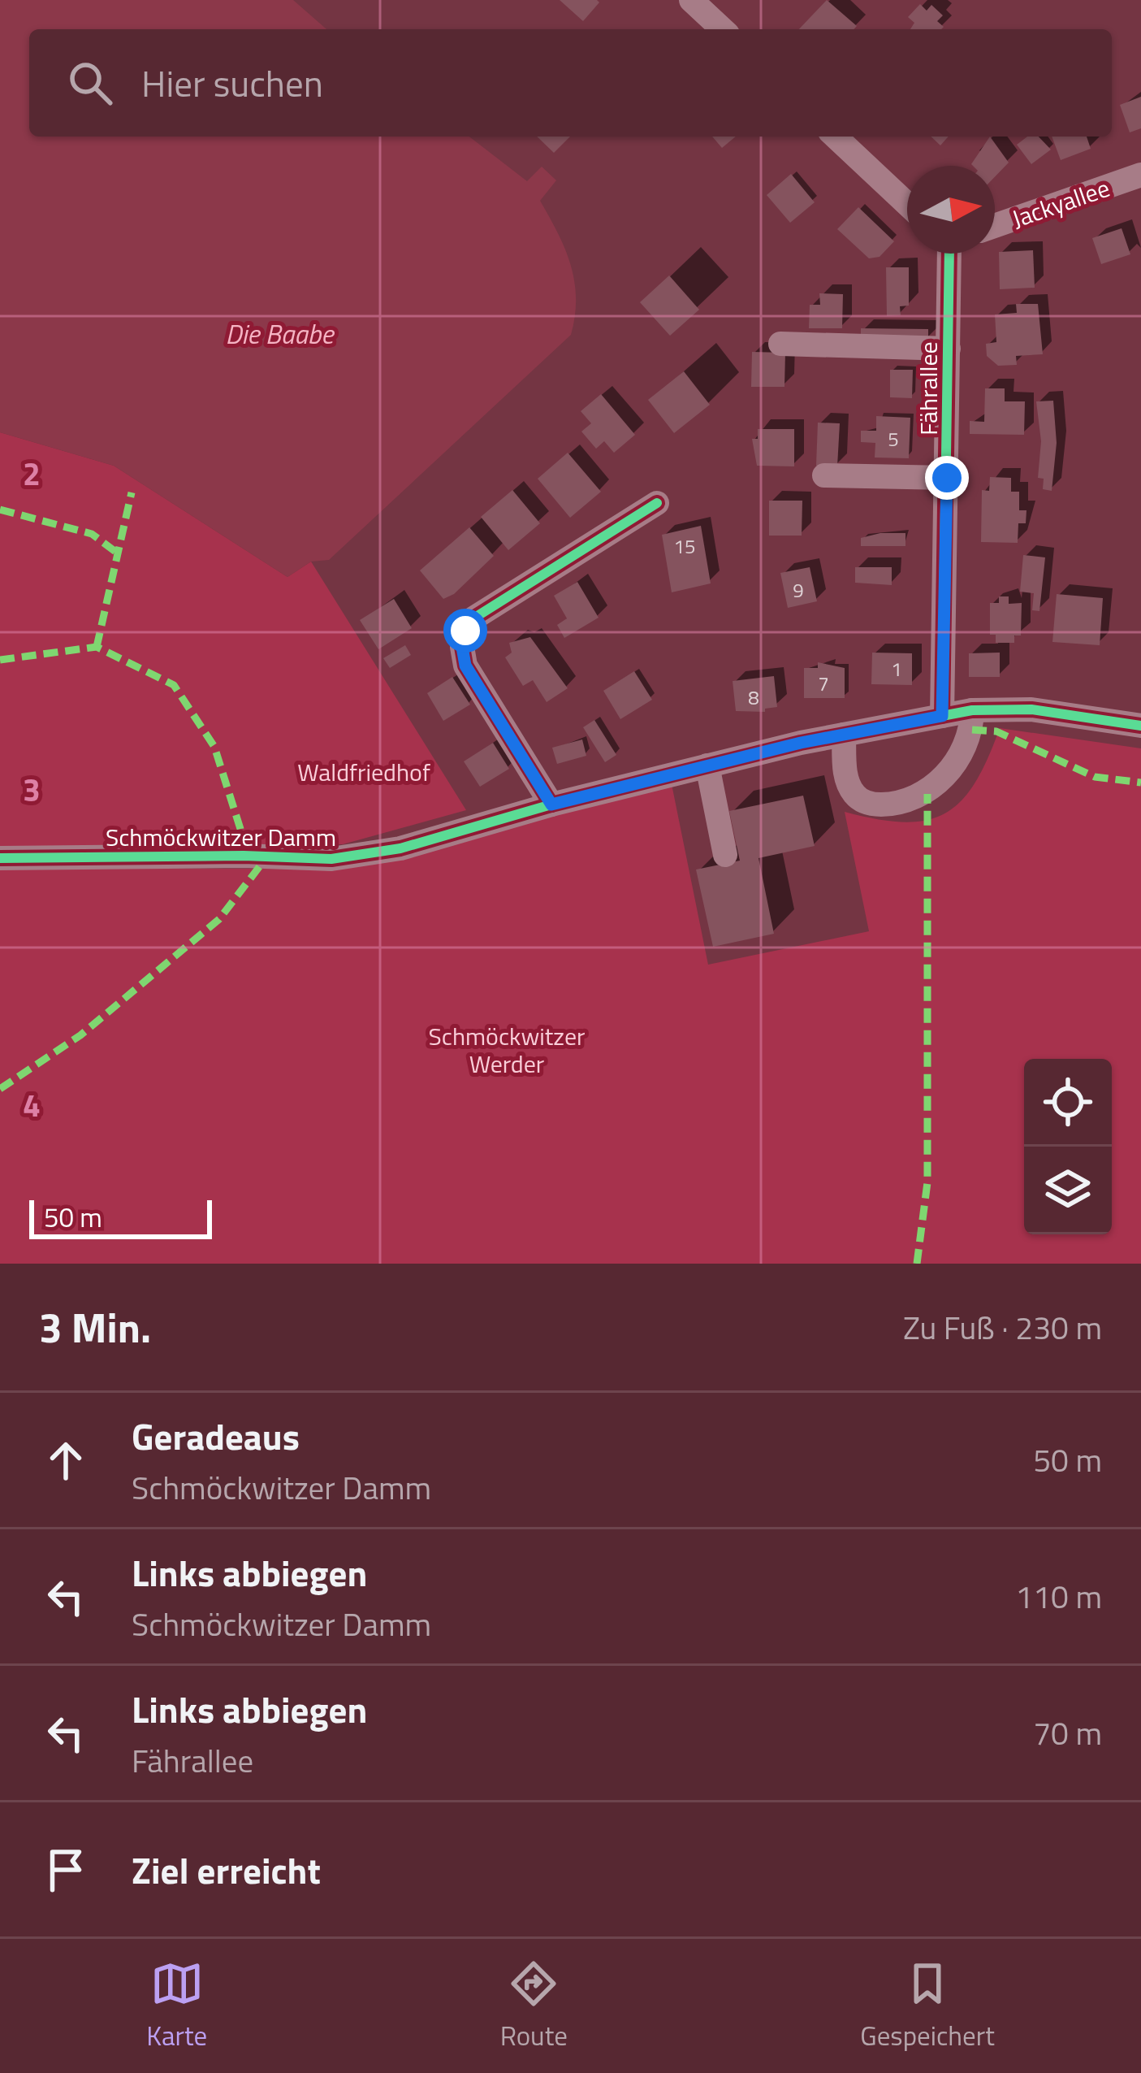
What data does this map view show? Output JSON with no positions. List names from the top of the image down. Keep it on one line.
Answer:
{"streets":{"street":["Jackyallee","Fährallee","Schmöckwitzer Damm"]},"crossings":[["Fährallee","Schmöckwitzer Damm"]],"water":["Die Baabe"],"parks":["Waldfriedhof","Schmöckwitzer Werder"],"house_numbers":["5","15","9","1","7","8"],"scale_bar":"50 m","north":"right","page":{"search":"Hier suchen","scale":"50 m","heading":["3 Min.","Zu Fuß · 230 m"],"list":[["Geradeaus","Schmöckwitzer Damm","50 m"],["Links abbiegen","Schmöckwitzer Damm","110 m"],["Links abbiegen","Fährallee","70 m"],"Ziel erreicht"],"nav":["Karte","Route","Gespeichert"]},"grid":{"rows":["2","3","4"]}}
